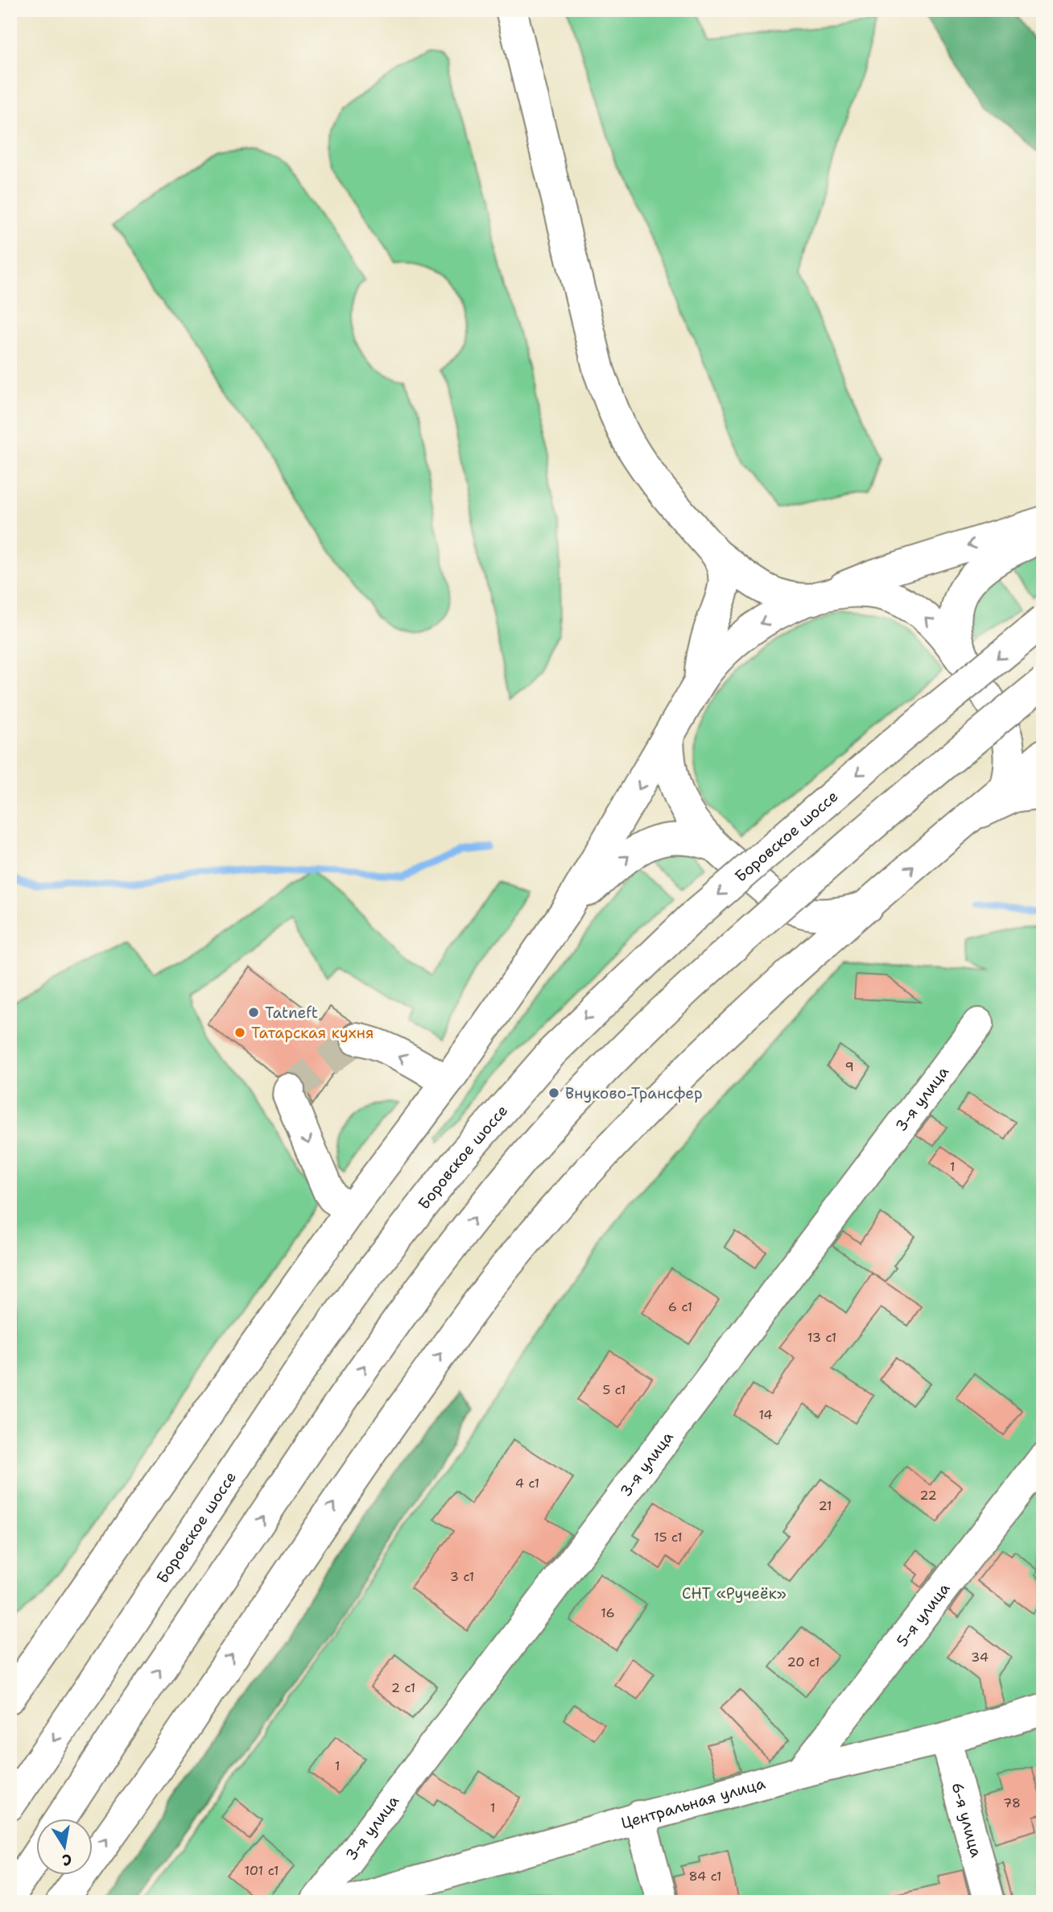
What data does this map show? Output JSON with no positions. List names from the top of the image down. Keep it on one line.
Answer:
{"streets":{"main road":["Боровское шоссе","3-я улица","5-я улица","Центральная улица","6-я улица"]},"crossings":[["5-я улица","Центральная улица"],["Центральная улица","6-я улица"]],"parks":["СНТ «Ручеёк»"],"places":["Tatneft","Татарская кухня","Внуково-Трансфер"],"house_numbers":["9","1","6 с1","13 с1","5 с1","14","4 с1","22","21","15 с1","3 с1","16","34","20 с1","2 с1","1","78","1","101 с1","84 с1"],"north":"bottom"}
